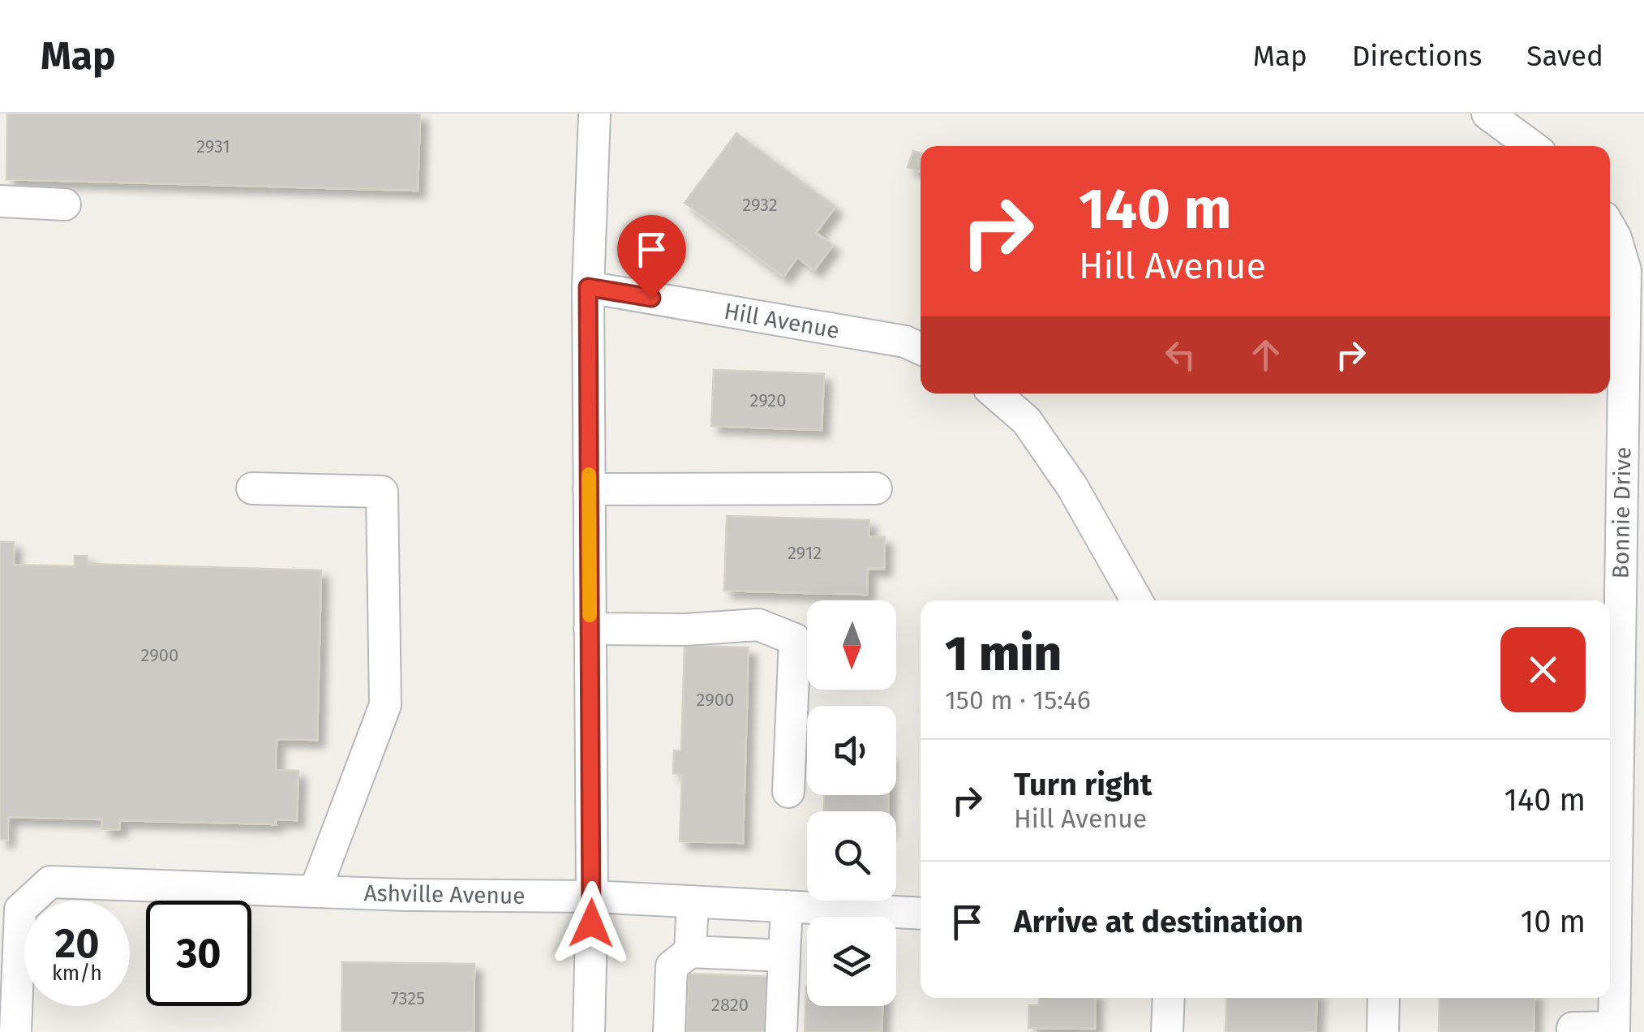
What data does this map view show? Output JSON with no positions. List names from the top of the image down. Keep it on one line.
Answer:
{"streets":{"street":["Hill Avenue","Bonnie Drive","Ashville Avenue"]},"house_numbers":["2931","2932","2920","2912","2900","2900","7325","2820"],"north":"bottom","page":{"header":"Map","nav":["Map","Directions","Saved"],"turn":["140 m","Hill Avenue"],"heading":["1 min","150 m · 15:46"],"list":[{"name":"Turn right","note":"Hill Avenue","value":"140 m"},{"name":"Arrive at destination","value":"10 m"}],"speed":"20 km/h","limit":"30"}}
